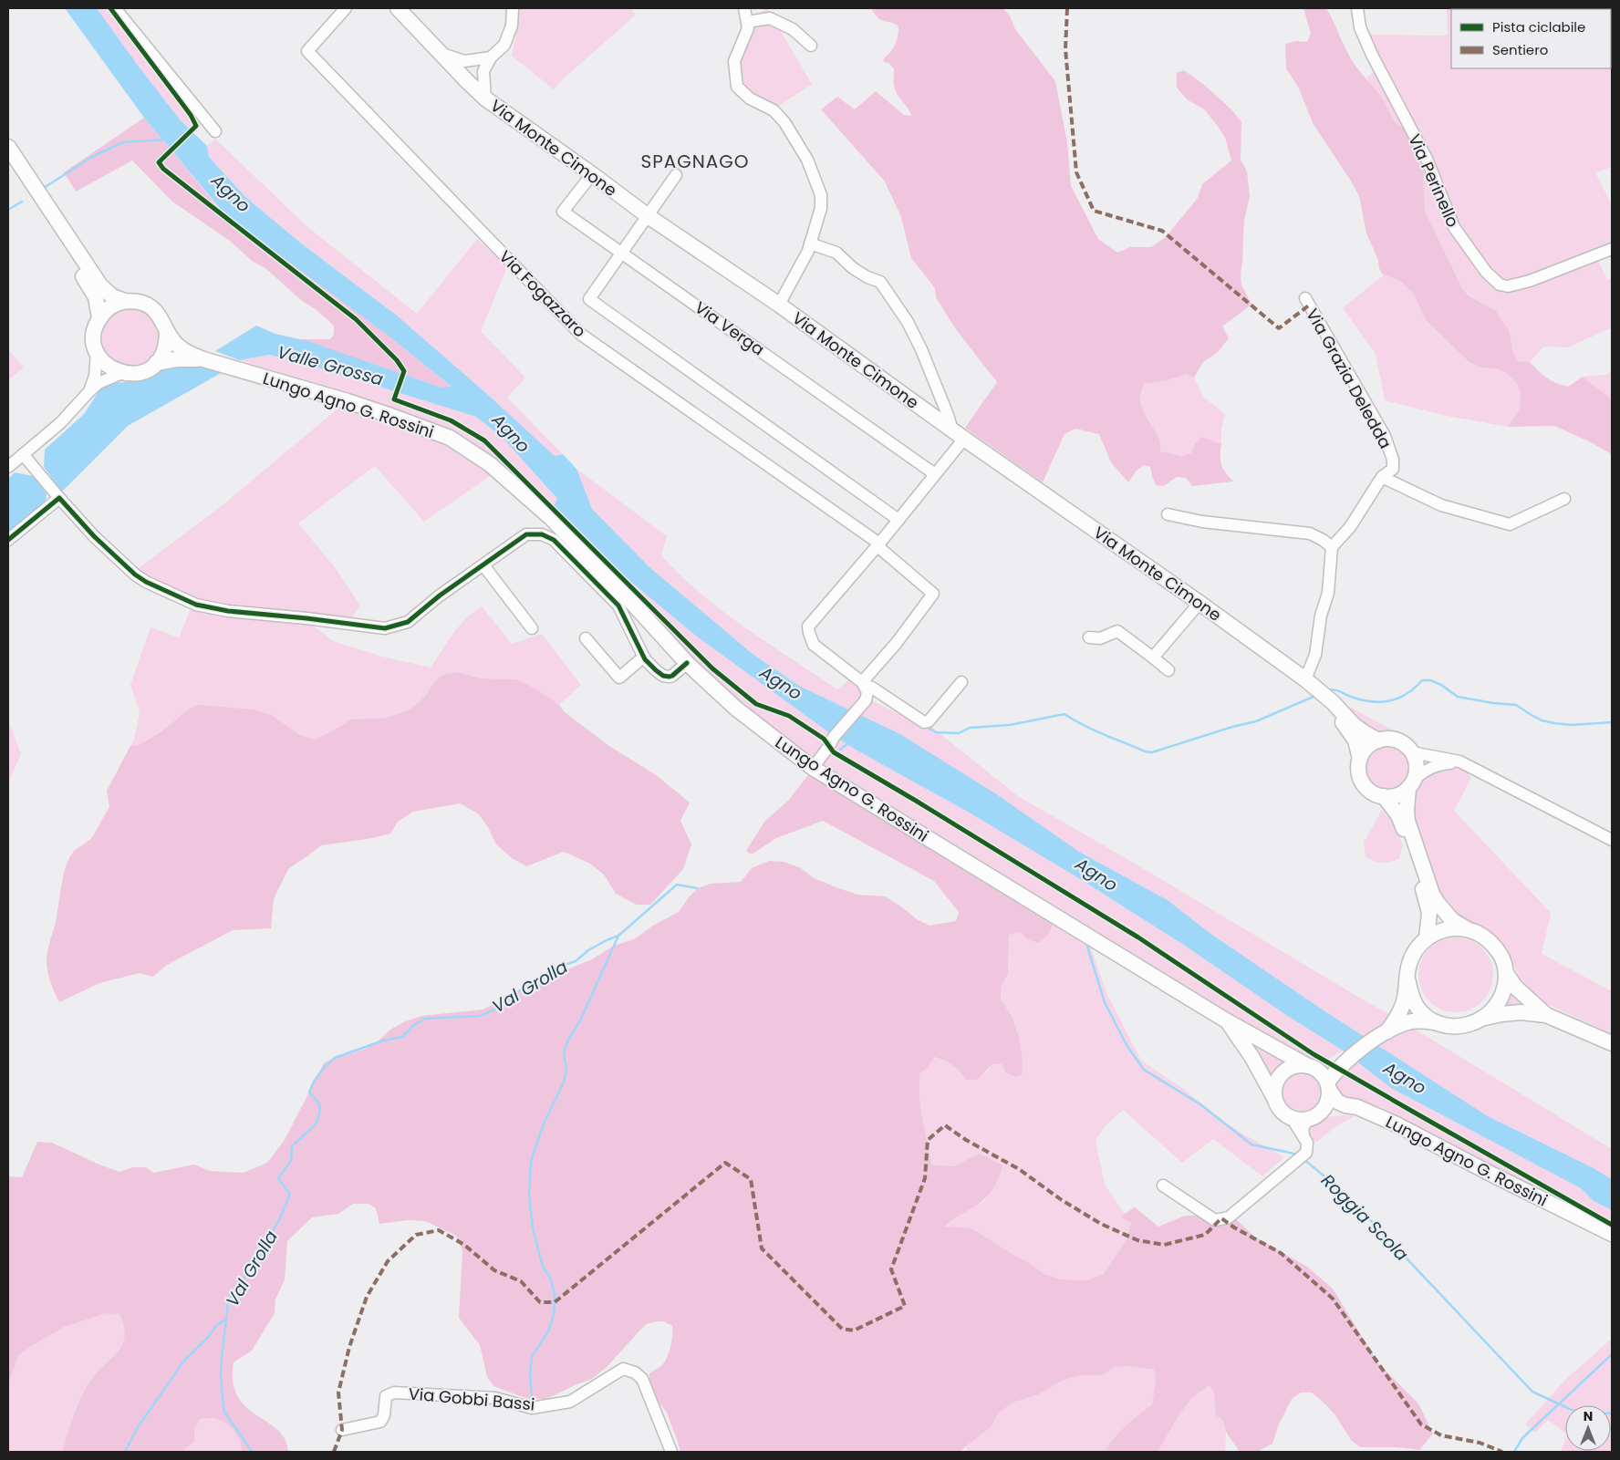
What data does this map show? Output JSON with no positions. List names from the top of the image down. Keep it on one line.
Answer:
{"streets":{"main road":["Via Monte Cimone","Lungo Agno G. Rossini"],"street":["Via Perinello","Via Fogazzaro","Via Verga","Via Grazia Deledda","Via Gobbi Bassi"]},"crossings":[["Via Monte Cimone","Via Verga"],["Via Fogazzaro","Via Verga"]],"districts":["SPAGNAGO"],"water":["Agno","Valle Grossa","Val Grolla","Roggia Scola"],"legend":["Pista ciclabile","Sentiero"],"north":"top"}
